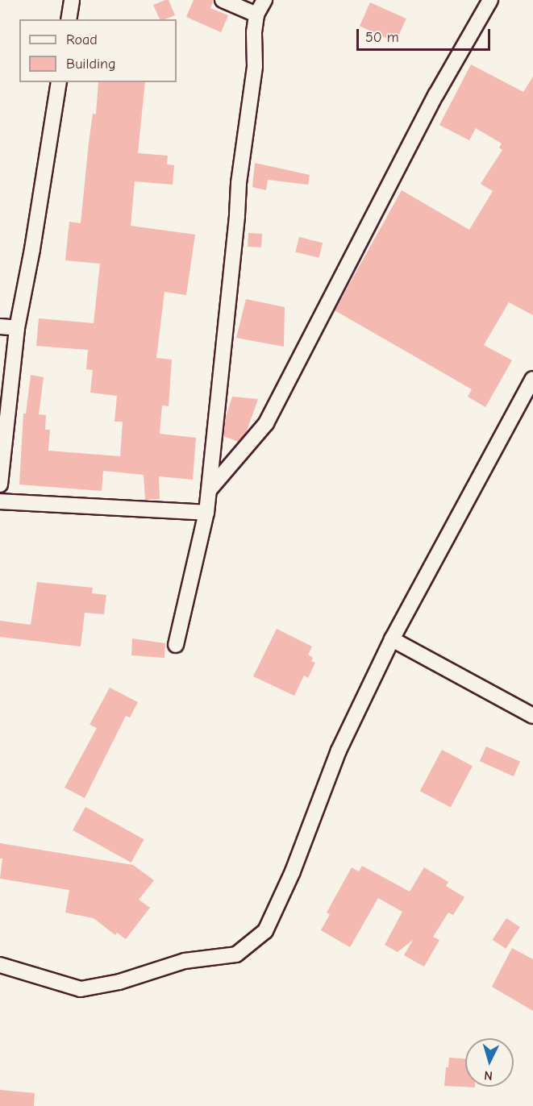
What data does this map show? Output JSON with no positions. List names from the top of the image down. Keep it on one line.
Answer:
{"legend":["Road","Building"],"scale_bar":"50 m","north":"bottom"}
